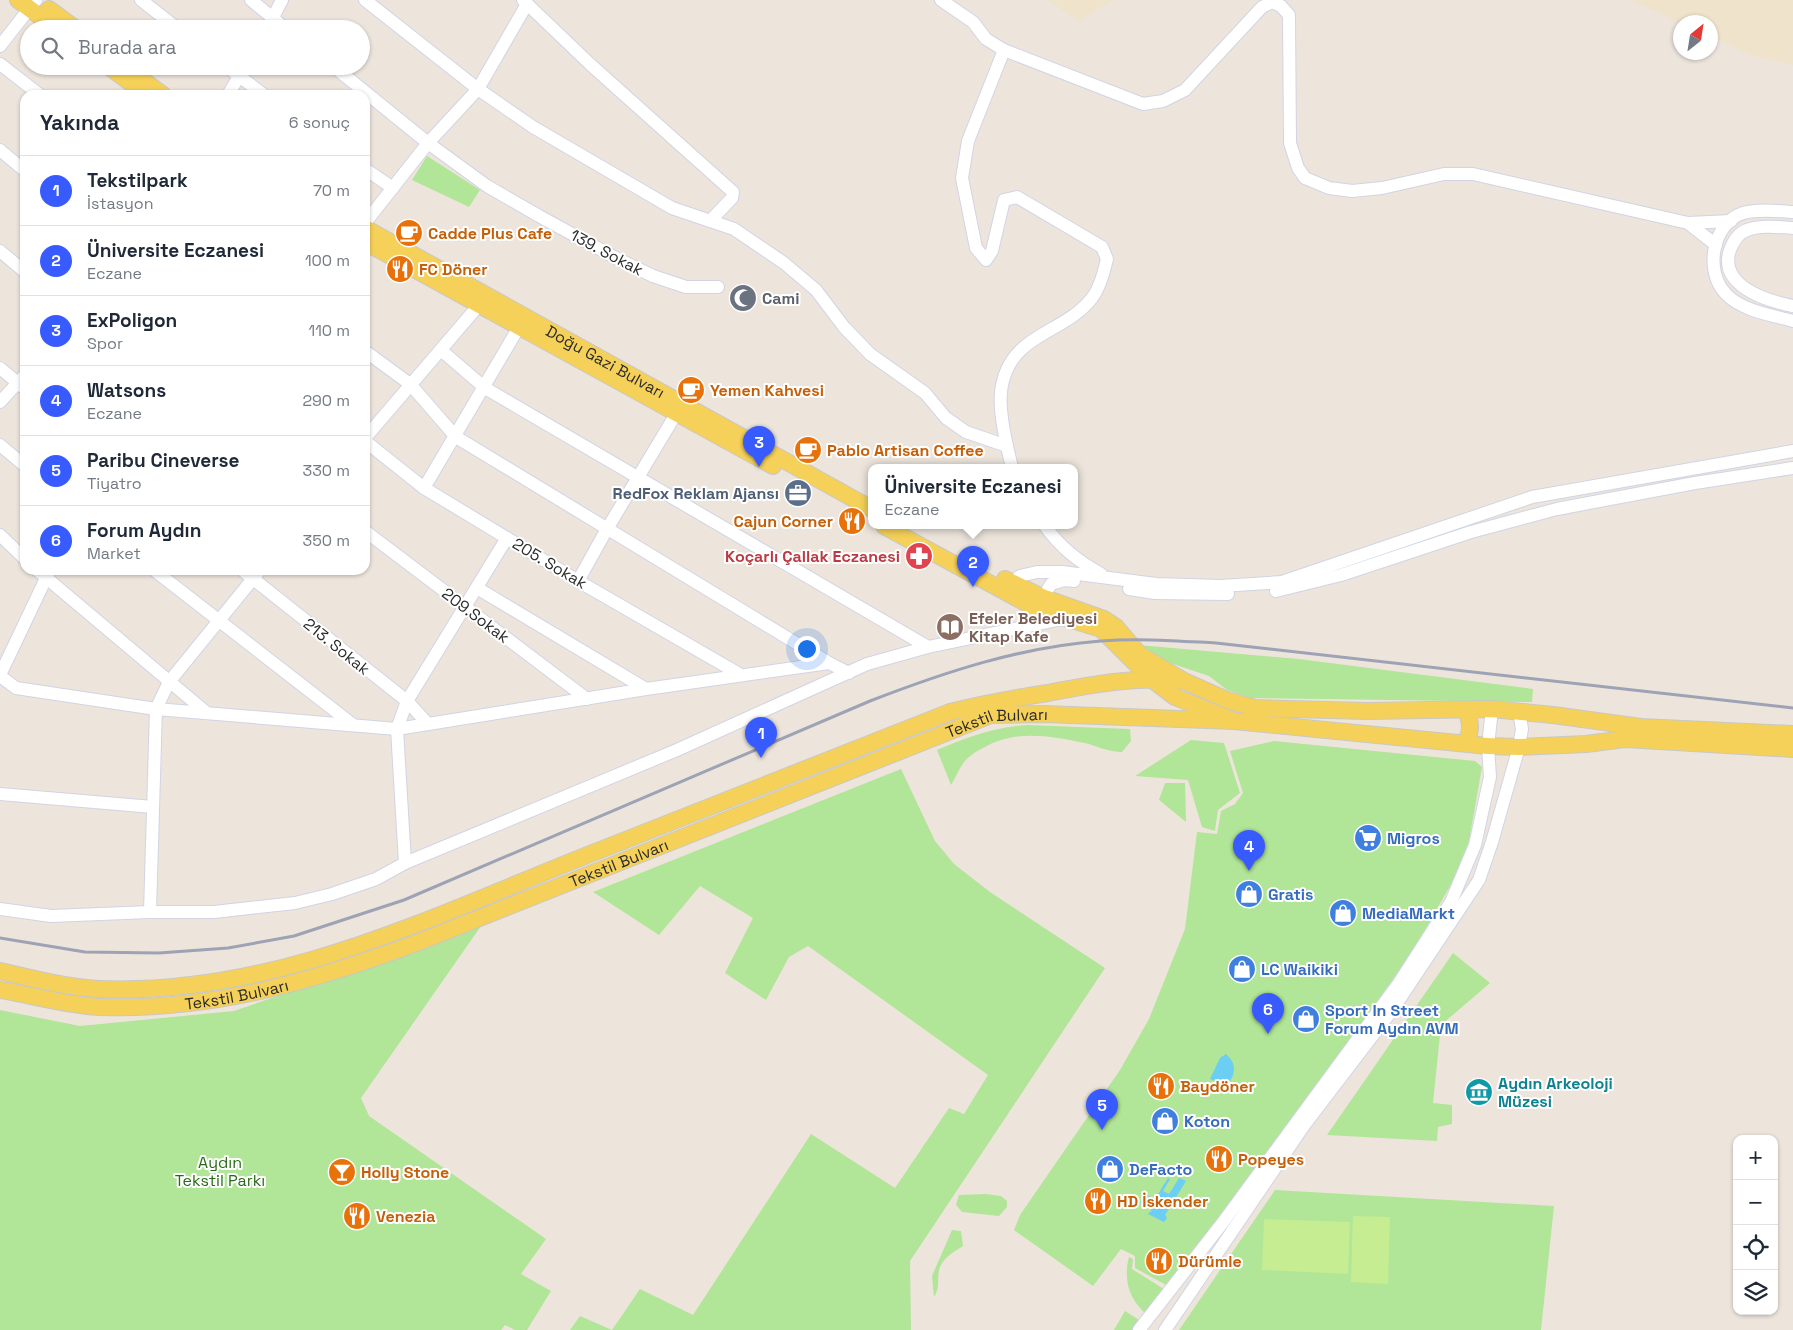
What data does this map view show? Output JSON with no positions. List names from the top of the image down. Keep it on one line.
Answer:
{"streets":{"main road":["Doğu Gazi Bulvarı","Tekstil Bulvarı"],"street":["139. Sokak","205. Sokak","209.Sokak","213. Sokak"]},"parks":["Aydın Tekstil Parkı"],"places":{"cafe":["Cadde Plus Cafe","Yemen Kahvesi","Pablo Artisan Coffee"],"restaurant":["FC Döner","Cajun Corner","Baydöner","Popeyes","HD İskender","Venezia","Dürümle"],"mosque":["Cami"],"office":["RedFox Reklam Ajansı"],"pharmacy":["Koçarlı Çallak Eczanesi"],"library":["Efeler Belediyesi Kitap Kafe"],"supermarket":["Migros"],"shop":["Gratis","MediaMarkt","LC Waikiki","Sport In Street Forum Aydın AVM","Koton","DeFacto"],"museum":["Aydın Arkeoloji Müzesi"],"bar":["Holly Stone"]},"north":"top right","page":{"search":"Burada ara","heading":["Yakında","6 sonuç"],"list":[{"mark":"1","name":"Tekstilpark","note":"İstasyon","value":"70 m"},{"mark":"2","name":"Üniversite Eczanesi","note":"Eczane","value":"100 m"},{"mark":"3","name":"ExPoligon","note":"Spor","value":"110 m"},{"mark":"4","name":"Watsons","note":"Eczane","value":"290 m"},{"mark":"5","name":"Paribu Cineverse","note":"Tiyatro","value":"330 m"},{"mark":"6","name":"Forum Aydın","note":"Market","value":"350 m"}],"pins":["3","2","1","4","6","5"],"popup":["Üniversite Eczanesi","Eczane"],"map_buttons":["+","−"]}}
